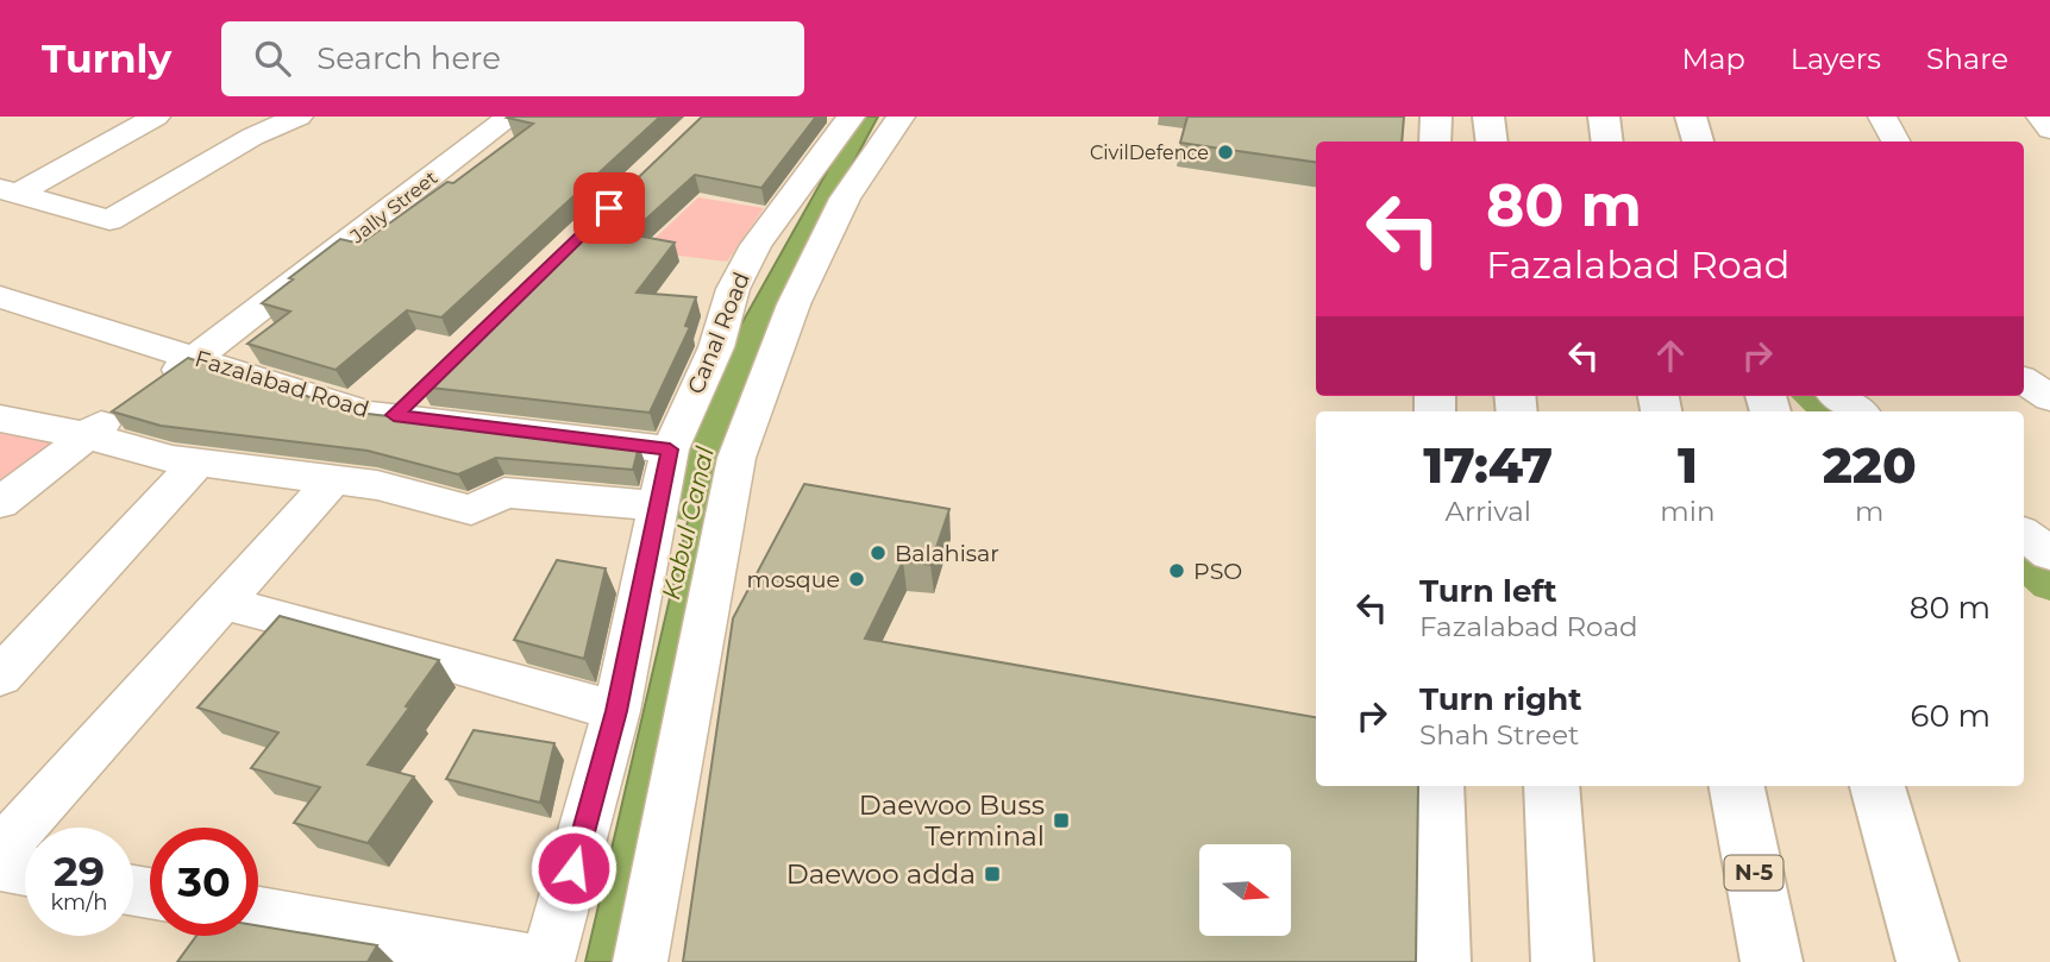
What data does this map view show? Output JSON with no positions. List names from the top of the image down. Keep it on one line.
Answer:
{"streets":{"main road":["N-5"],"street":["Jally Street","Canal Road","Fazalabad Road"]},"crossings":[["Jally Street","Fazalabad Road"],["Canal Road","Fazalabad Road"]],"water":["Kabul Canal"],"places":{"other":["CivilDefence","Balahisar","PSO","mosque"],"transit":["Daewoo Buss Terminal","Daewoo adda"]},"north":"right","page":{"header":"Turnly","search":"Search here","nav":["Map","Layers","Share"],"turn":["80 m","Fazalabad Road"],"eta":["17:47","Arrival","1","min","220","m"],"list":[{"name":"Turn left","note":"Fazalabad Road","value":"80 m"},{"name":"Turn right","note":"Shah Street","value":"60 m"}],"speed":"29 km/h","limit":"30"}}
